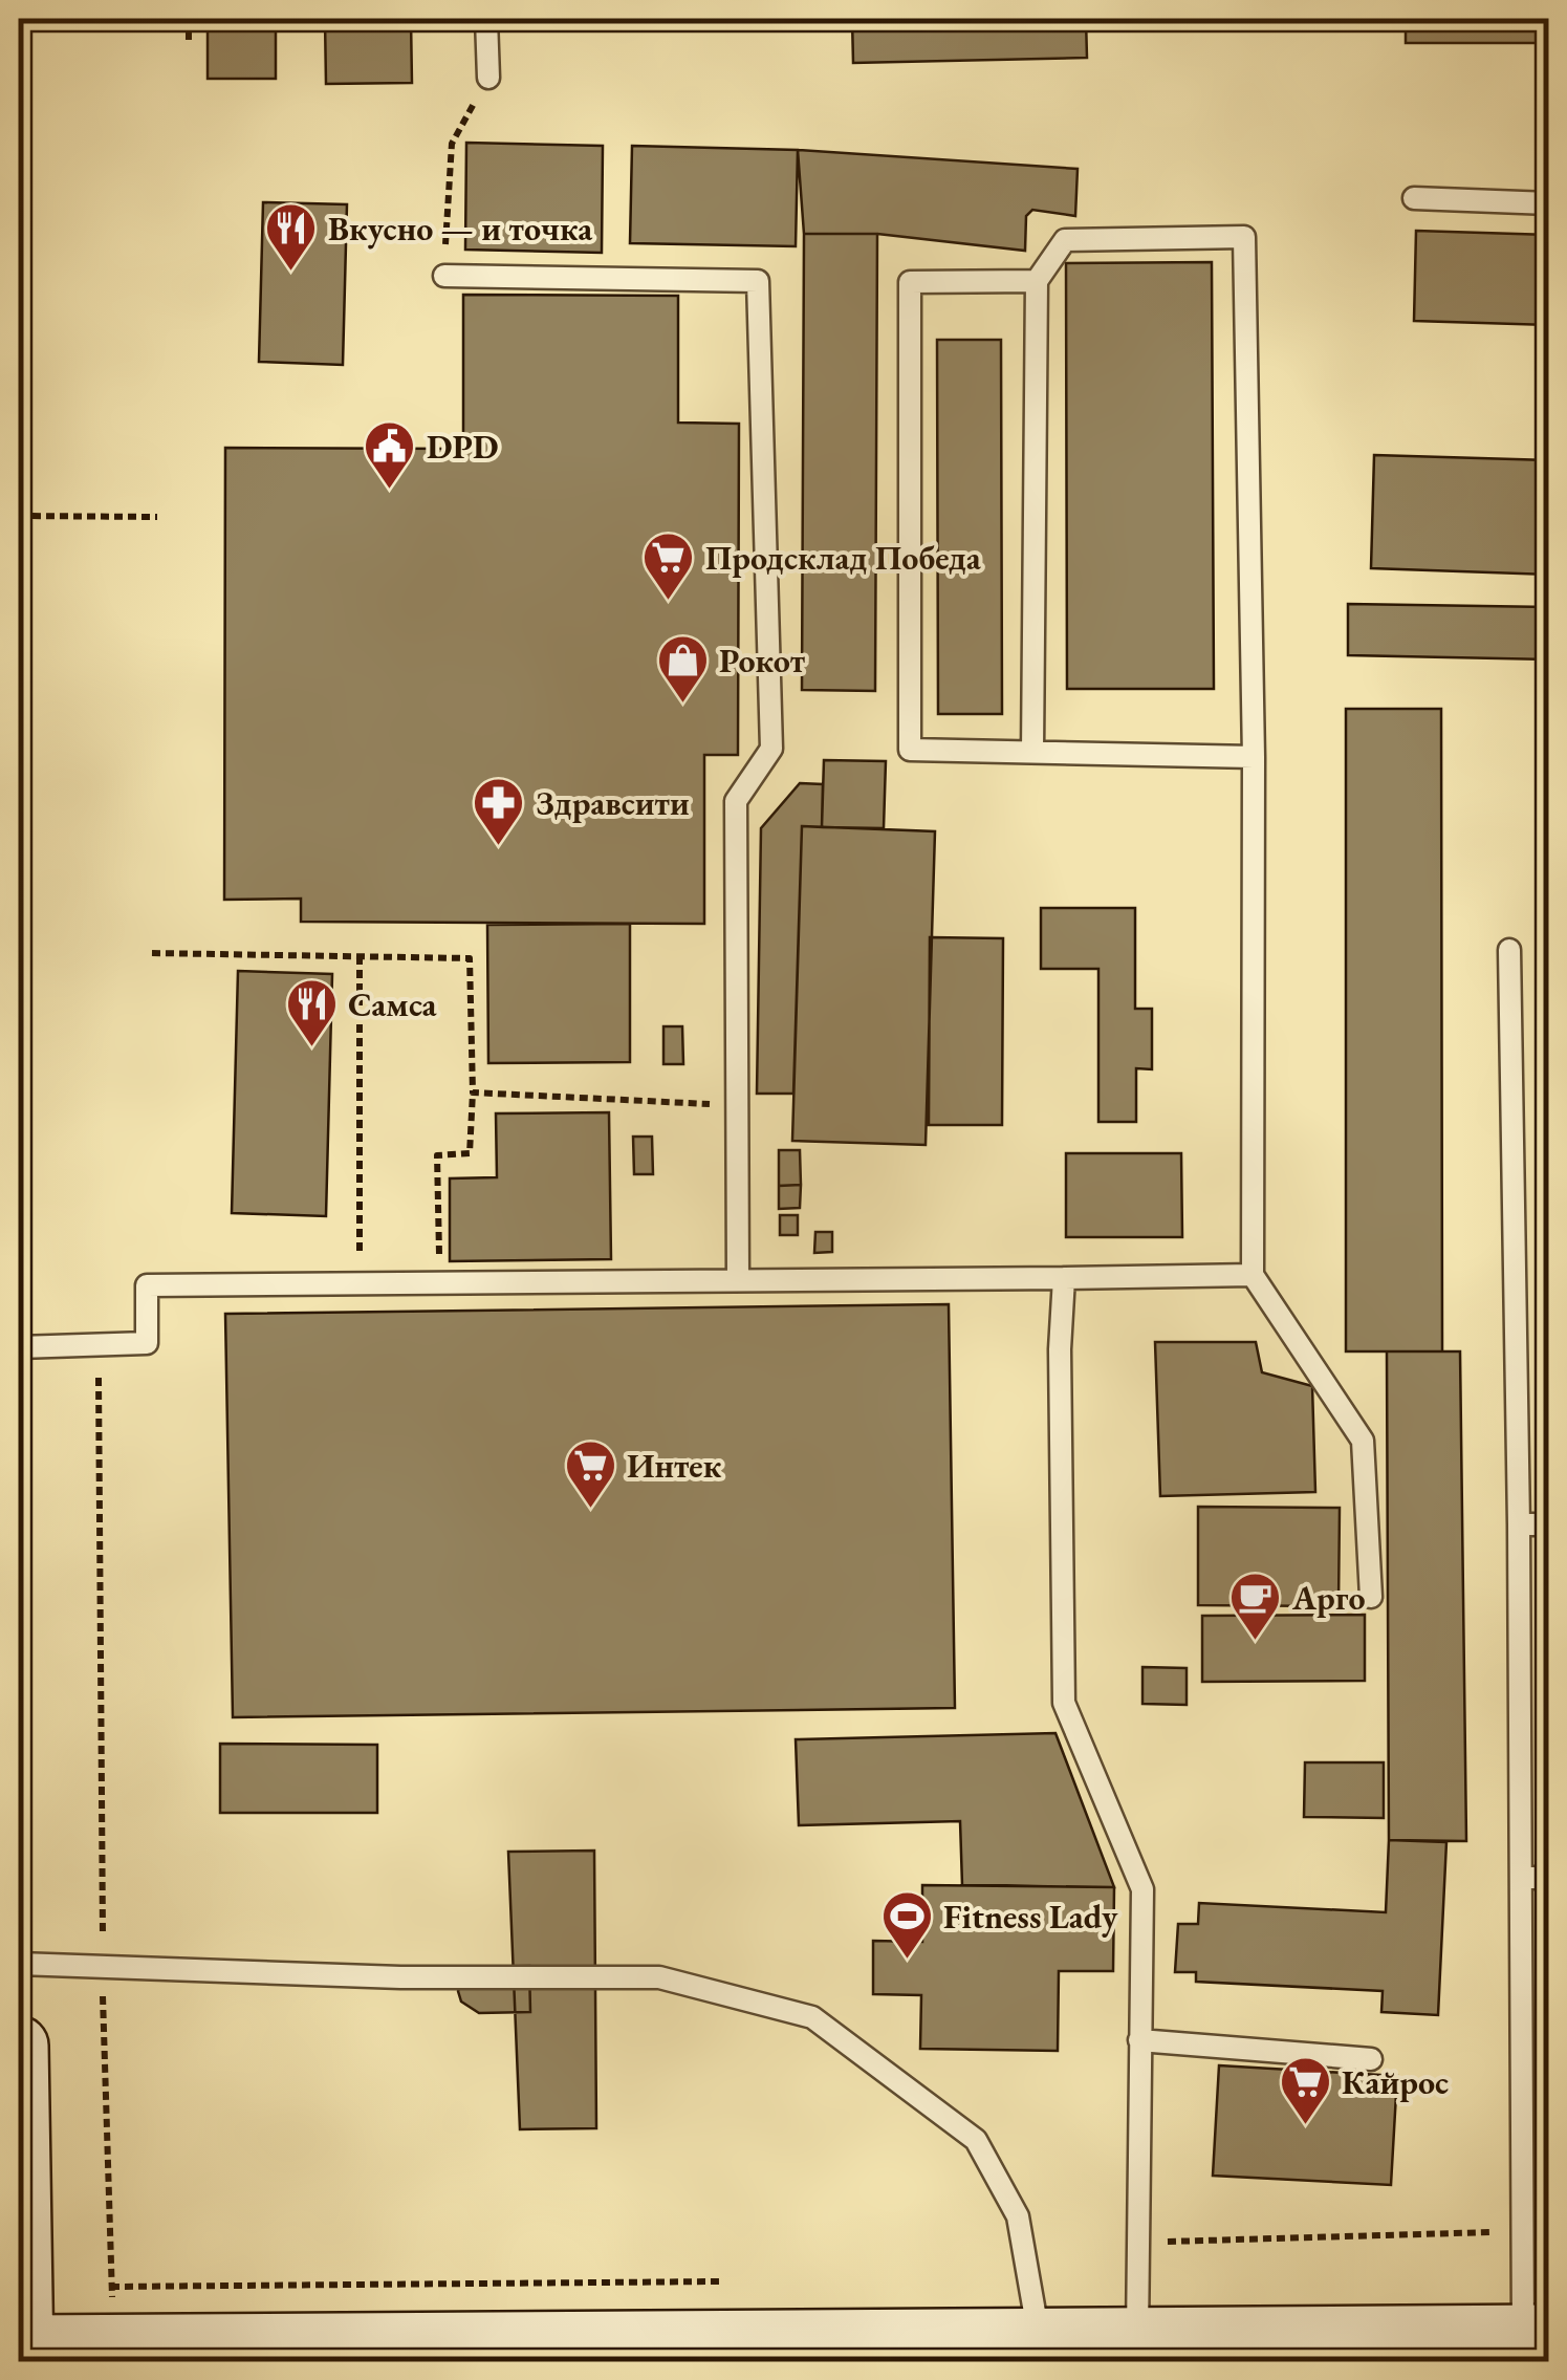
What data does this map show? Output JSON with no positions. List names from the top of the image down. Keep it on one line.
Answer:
{"places":{"restaurant":["Вкусно — и точка","Самса"],"public building":["DPD"],"supermarket":["Продсклад Победа","Интек","Кайрос"],"shop":["Рокот"],"pharmacy":["Здравсити"],"cafe":["Арго"],"sports":["Fitness Lady"]}}
